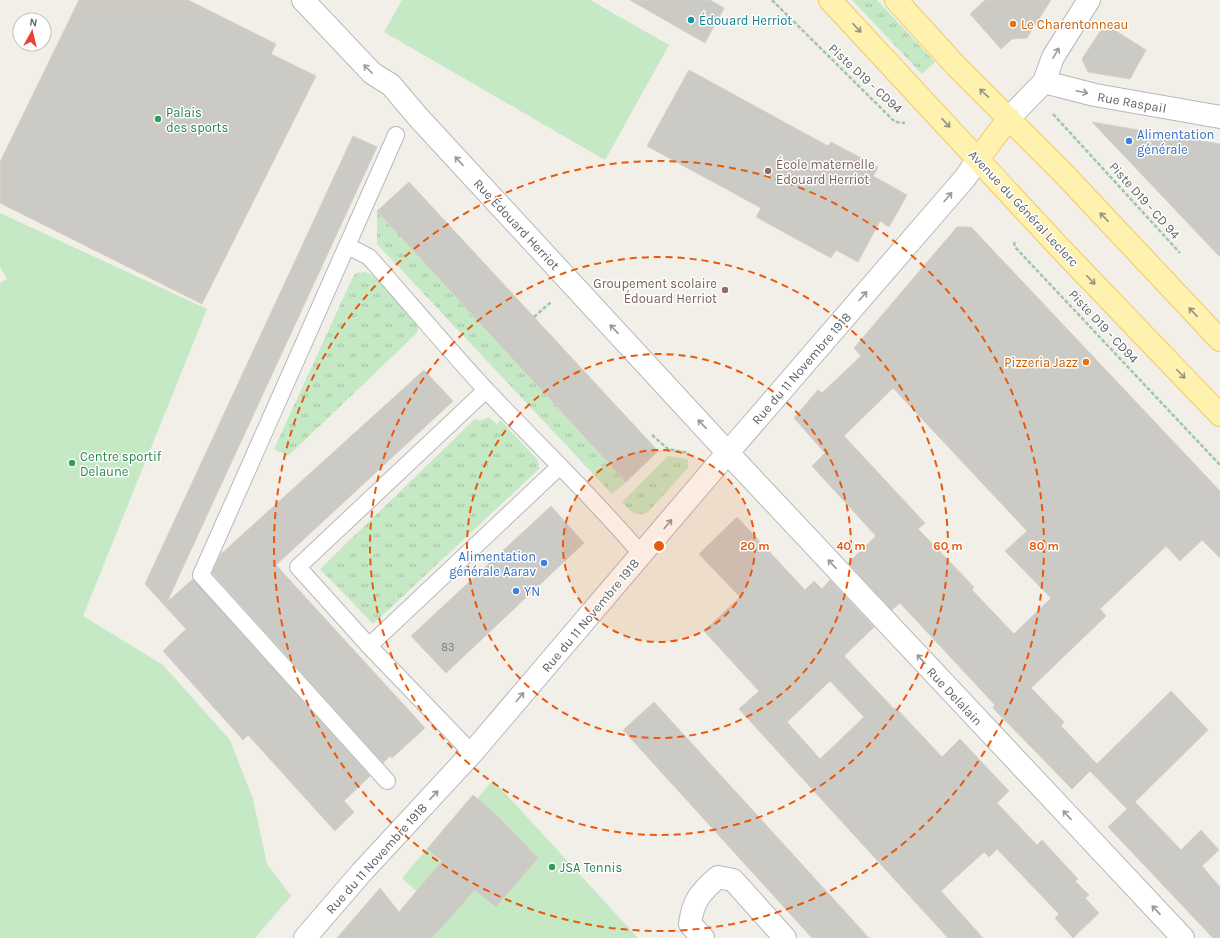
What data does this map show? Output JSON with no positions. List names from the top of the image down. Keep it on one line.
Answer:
{"streets":{"main road":["Avenue du Général Leclerc"],"street":["Rue Raspail","Rue Édouard Herriot","Rue du 11 Novembre 1918","Rue Delalain"],"path":["Piste D19 - CD94","Piste D19 - CD 94"]},"crossings":[["Avenue du Général Leclerc","Rue du 11 Novembre 1918"],["Rue Édouard Herriot","Rue du 11 Novembre 1918"],["Rue Édouard Herriot","Rue Delalain"],["Rue du 11 Novembre 1918","Rue Delalain"]],"one_way":["Rue Raspail","Rue Édouard Herriot","Rue du 11 Novembre 1918","Rue Delalain"],"places":["Édouard Herriot","Le Charentonneau","Palais des sports","Alimentation générale","École maternelle Edouard Herriot","Groupement scolaire Édouard Herriot","Pizzeria Jazz","Centre sportif Delaune","Alimentation générale Aarav","YN","JSA Tennis"],"house_numbers":["83"],"north":"top","rings":["20 m","40 m","60 m","80 m"]}
